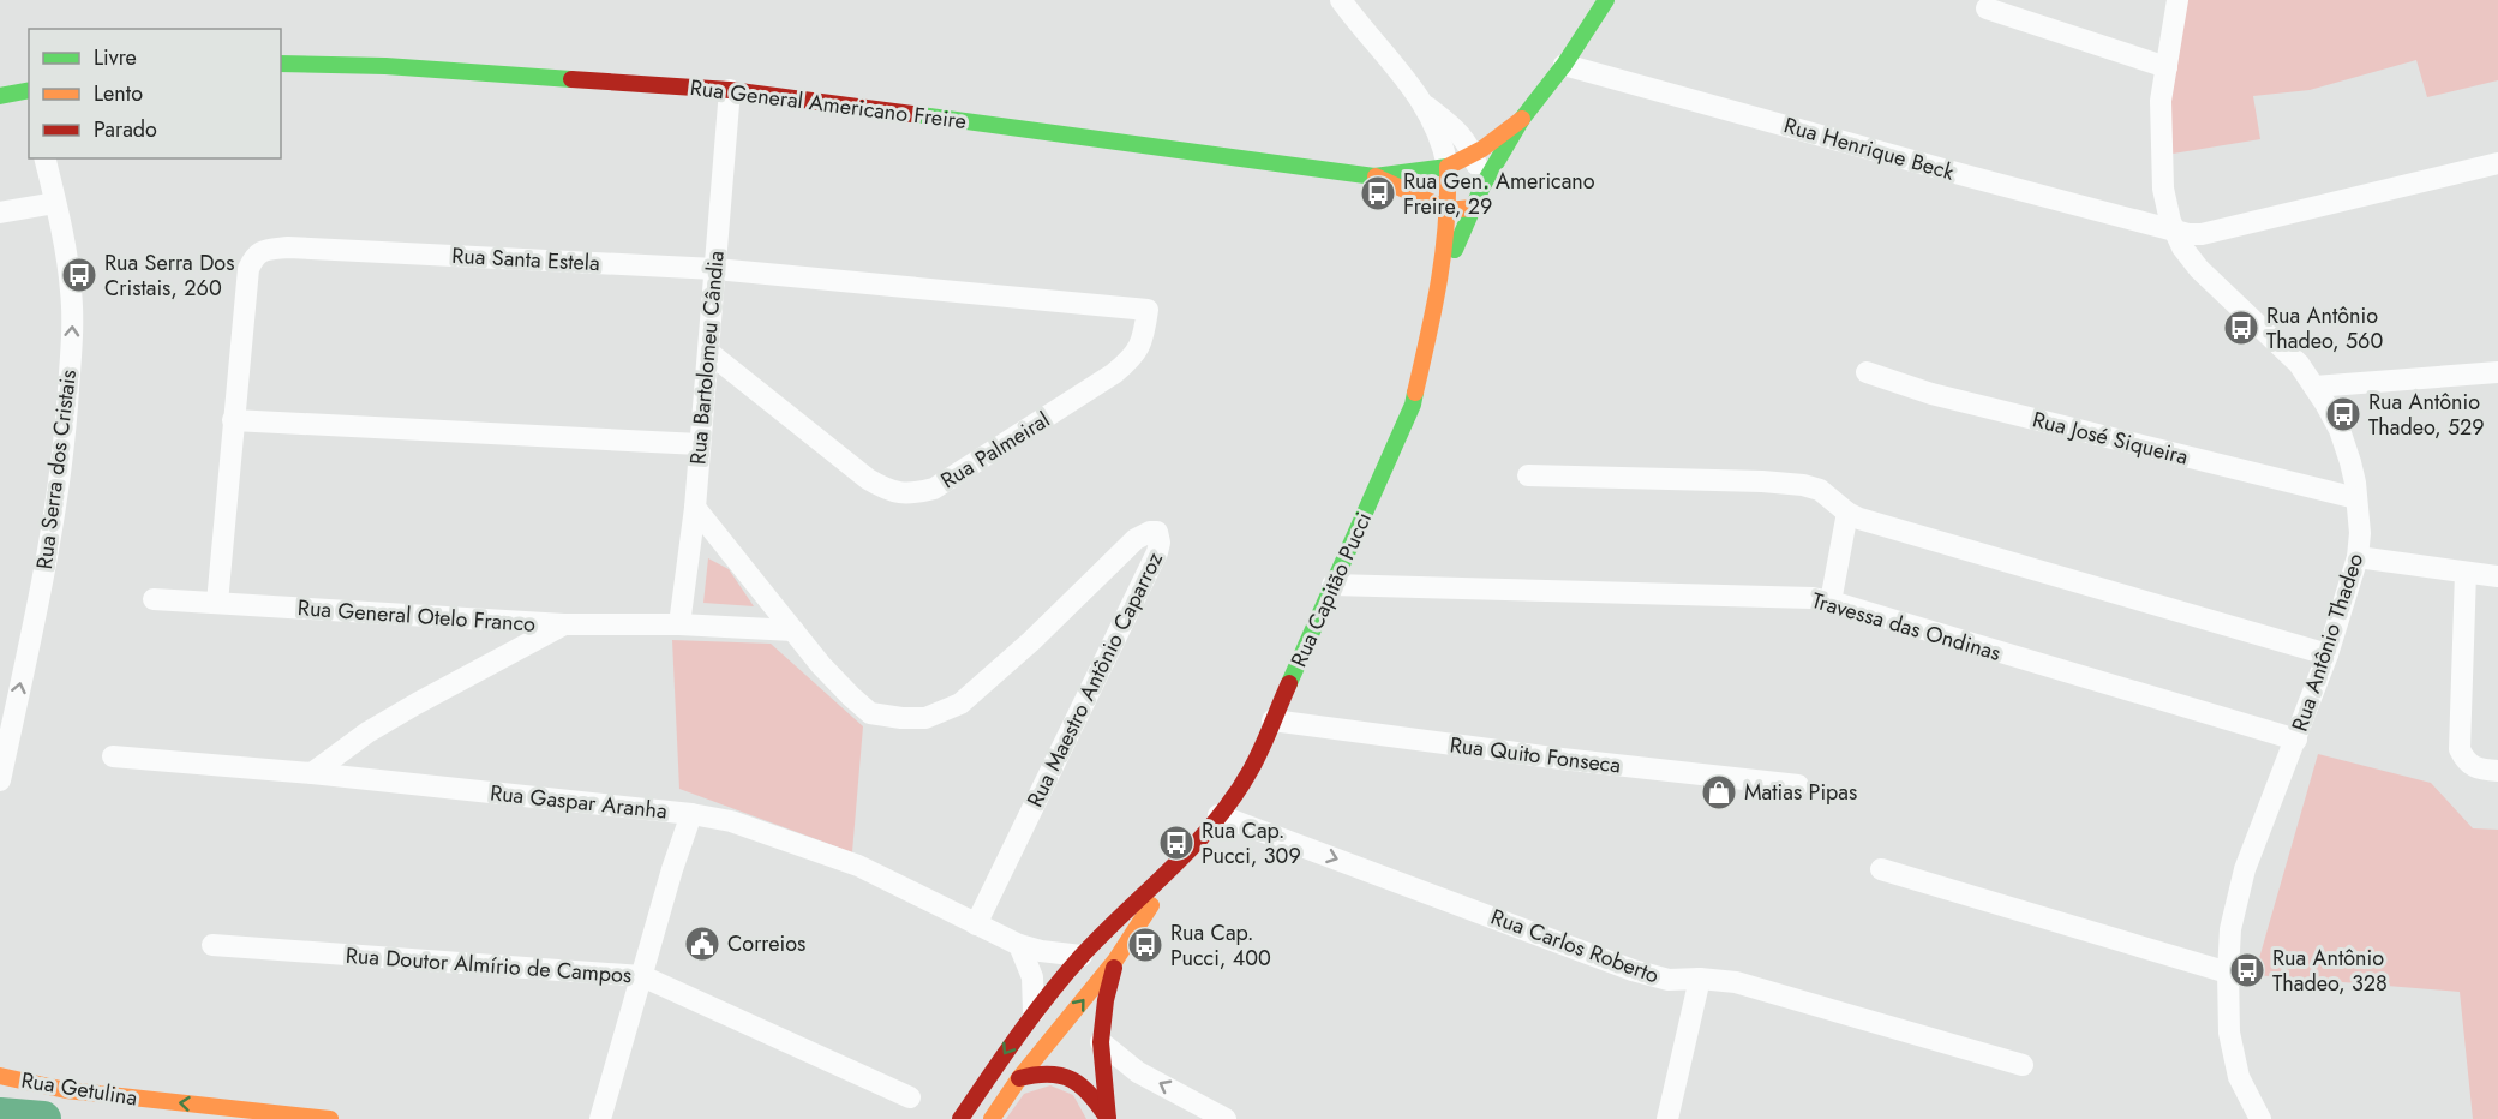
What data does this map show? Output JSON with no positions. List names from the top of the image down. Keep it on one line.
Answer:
{"streets":{"main road":["Rua General Americano Freire","Rua Capitão Pucci","Rua Getulina"],"street":["Rua Henrique Beck","Rua Santa Estela","Rua Bartolomeu Cândia","Rua José Siqueira","Rua Palmeiral","Rua Serra dos Cristais","Rua General Otelo Franco","Travessa das Ondinas","Rua Antônio Thadeo","Rua Maestro Antônio Caparroz","Rua Quito Fonseca","Rua Gaspar Aranha","Rua Carlos Roberto","Rua Doutor Almírio de Campos"]},"crossings":[["Rua General Americano Freire","Rua Bartolomeu Cândia"],["Rua General Americano Freire","Rua Capitão Pucci"],["Rua Henrique Beck","Rua Antônio Thadeo"],["Rua Santa Estela","Rua Bartolomeu Cândia"],["Rua Santa Estela","Rua Palmeiral"],["Rua Santa Estela","Rua General Otelo Franco"],["Rua Bartolomeu Cândia","Rua Palmeiral"],["Rua Bartolomeu Cândia","Rua General Otelo Franco"],["Rua Bartolomeu Cândia","Rua Maestro Antônio Caparroz"],["Rua José Siqueira","Rua Antônio Thadeo"],["Rua Capitão Pucci","Travessa das Ondinas"],["Rua Capitão Pucci","Rua Quito Fonseca"],["Rua Capitão Pucci","Rua Gaspar Aranha"],["Rua Capitão Pucci","Rua Carlos Roberto"],["Rua General Otelo Franco","Rua Maestro Antônio Caparroz"],["Travessa das Ondinas","Rua Antônio Thadeo"],["Rua Maestro Antônio Caparroz","Rua Gaspar Aranha"]],"one_way":["Rua Serra dos Cristais","Rua Carlos Roberto","Rua Getulina"],"places":{"bus stop":["Rua Gen. Americano Freire, 29","Rua Serra Dos Cristais, 260","Rua Antônio Thadeo, 560","Rua Antônio Thadeo, 529","Rua Cap. Pucci, 309","Rua Cap. Pucci, 400","Rua Antônio Thadeo, 328"],"shop":["Matias Pipas"],"public building":["Correios"]},"legend":["Livre","Lento","Parado"]}
